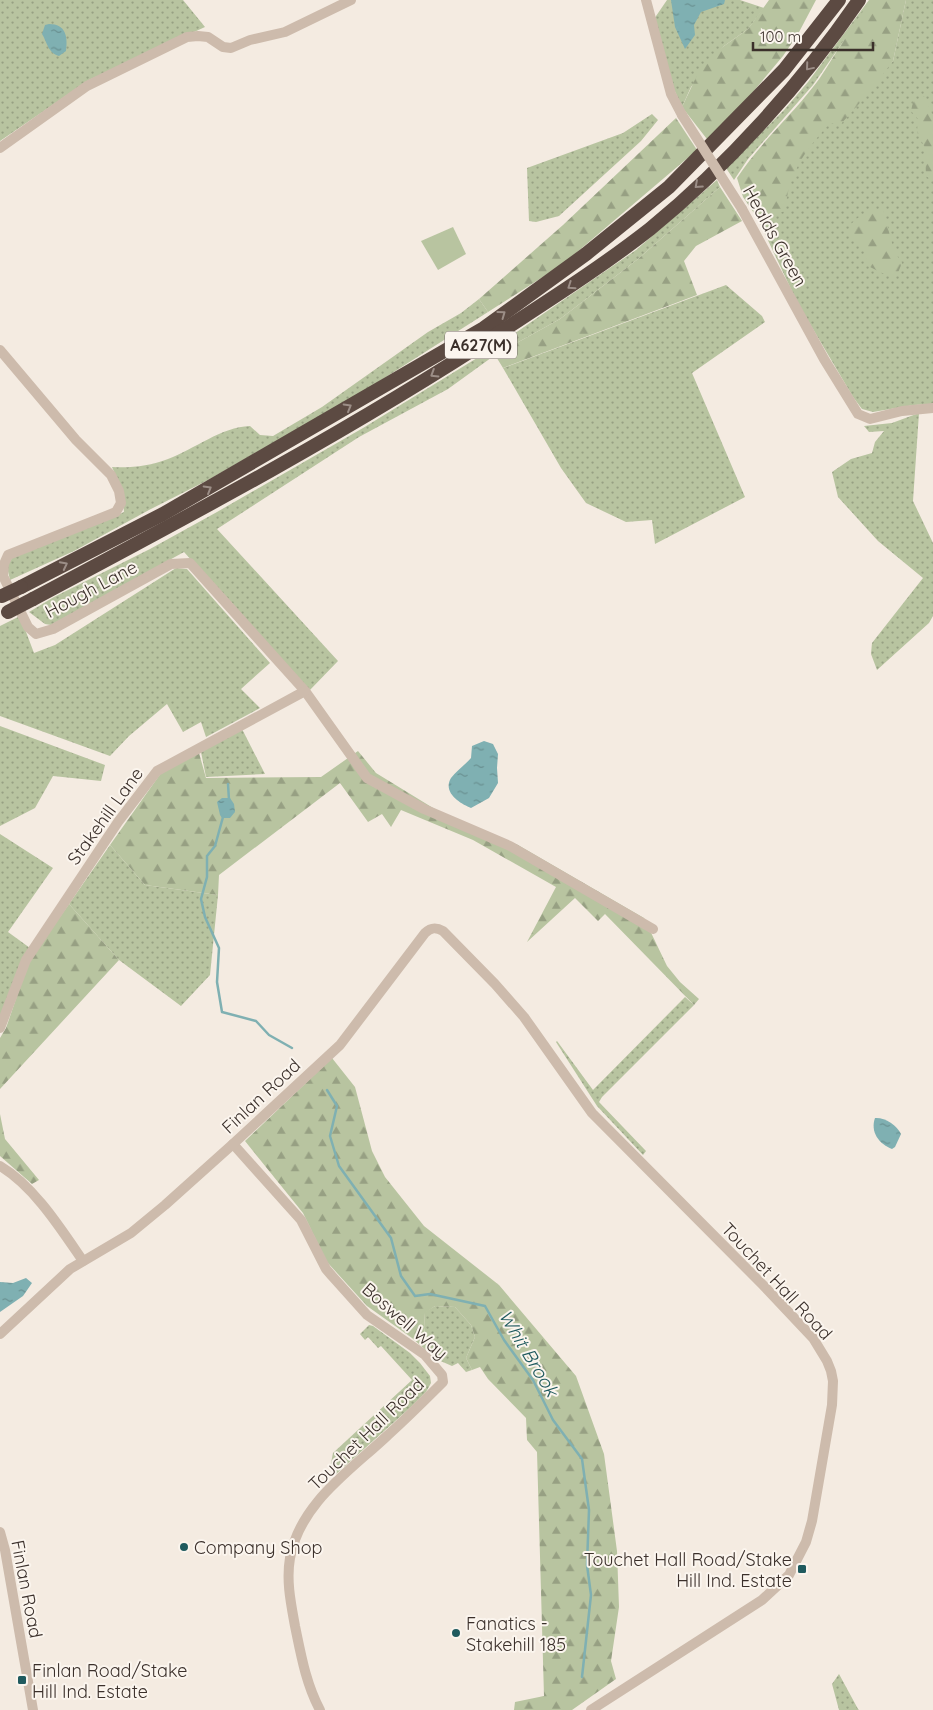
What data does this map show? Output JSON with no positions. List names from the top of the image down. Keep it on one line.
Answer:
{"streets":{"highway":["A627(M)"],"street":["Healds Green","Hough Lane","Stakehill Lane","Finlan Road","Touchet Hall Road","Boswell Way"]},"crossings":[["Hough Lane","Stakehill Lane"],["Finlan Road","Touchet Hall Road"],["Finlan Road","Boswell Way"],["Touchet Hall Road","Boswell Way"]],"water":["Whit Brook"],"places":{"other":["Company Shop","Fanatics - Stakehill 185"],"transit":["Touchet Hall Road/Stake Hill Ind. Estate","Finlan Road/Stake Hill Ind. Estate"]},"scale_bar":"100 m"}
